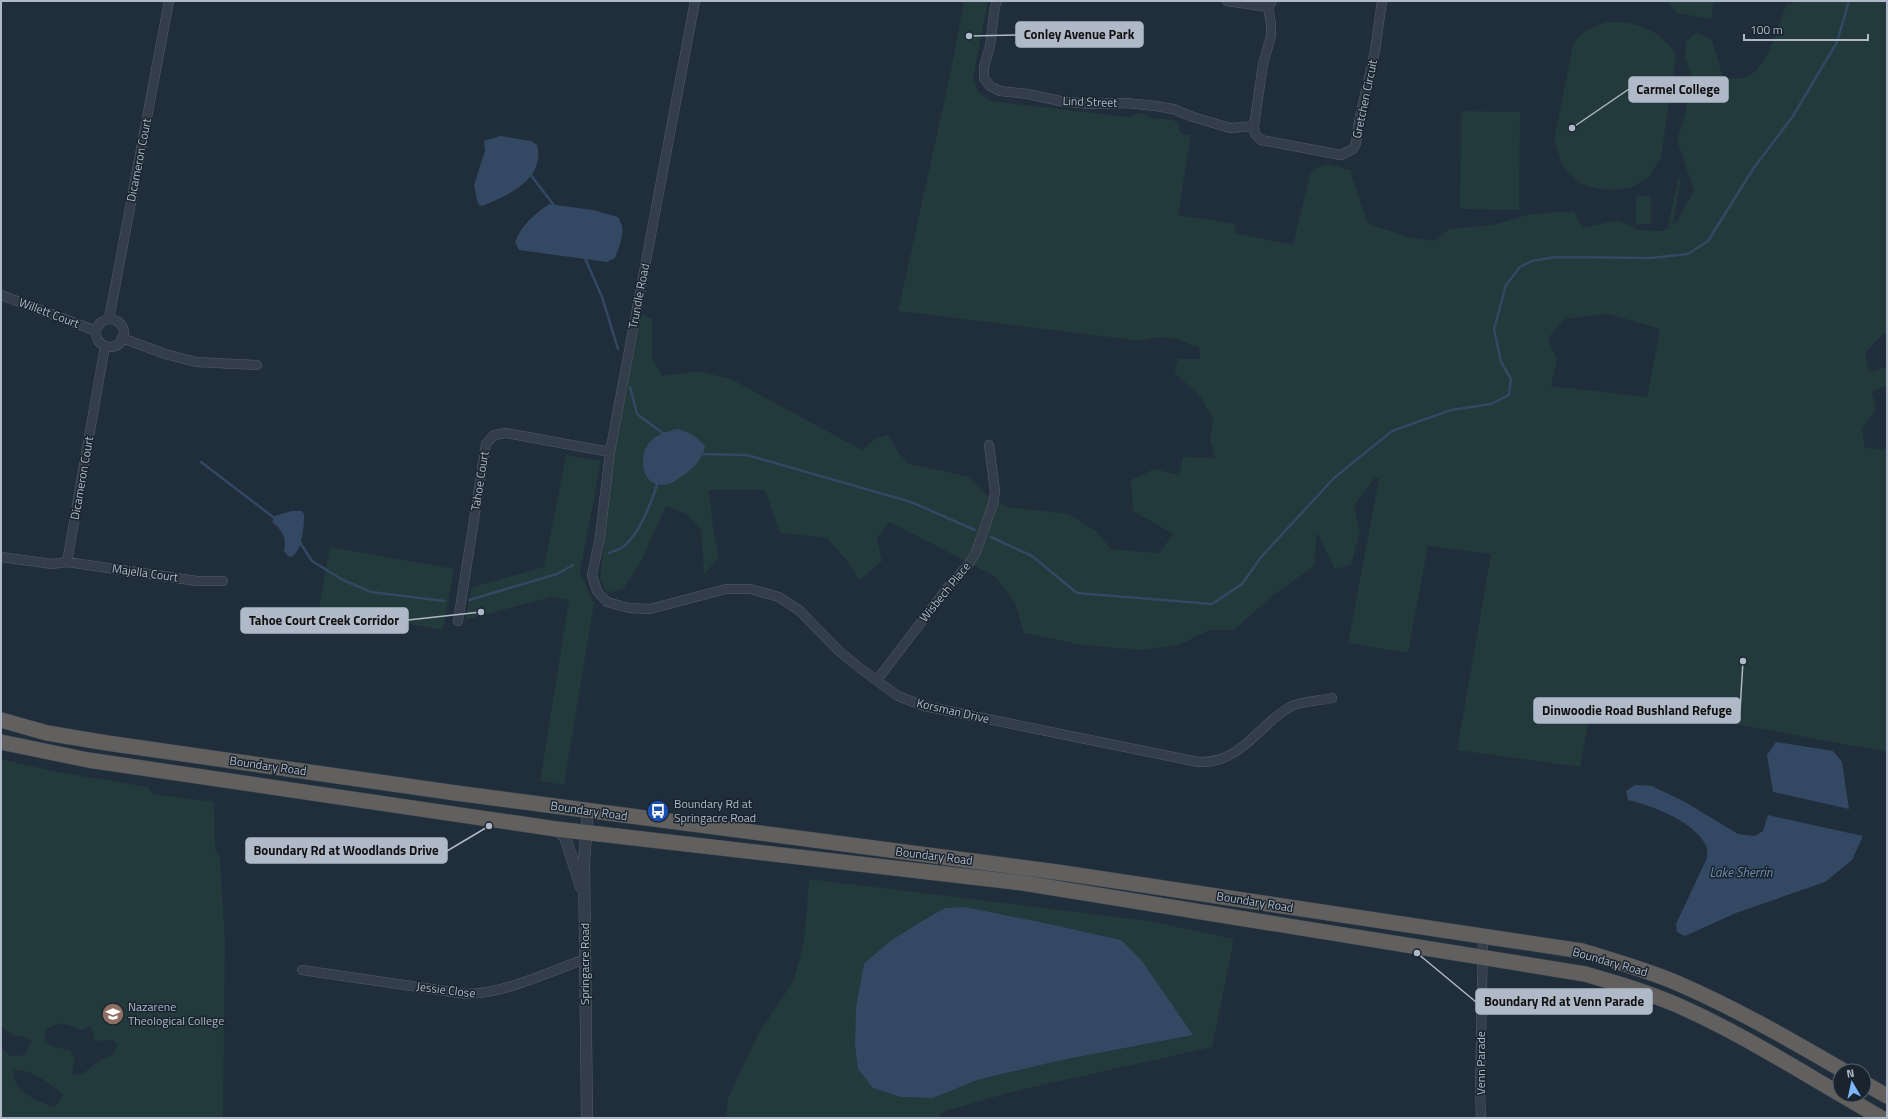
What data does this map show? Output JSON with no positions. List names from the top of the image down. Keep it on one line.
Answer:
{"streets":{"highway":["Boundary Road"],"street":["Gretchen Circuit","Lind Street","Dicameron Court","Trundle Road","Willett Court","Tahoe Court","Majella Court","Wisbech Place","Korsman Drive","Springacre Road","Jessie Close","Venn Parade"]},"crossings":[["Gretchen Circuit","Lind Street"],["Dicameron Court","Willett Court"],["Dicameron Court","Majella Court"],["Trundle Road","Tahoe Court"],["Trundle Road","Korsman Drive"],["Wisbech Place","Korsman Drive"],["Boundary Road","Springacre Road"],["Boundary Road","Venn Parade"],["Springacre Road","Jessie Close"]],"water":["Lake Sherrin"],"places":{"other":["Conley Avenue Park","Carmel College","Tahoe Court Creek Corridor","Dinwoodie Road Bushland Refuge","Boundary Rd at Woodlands Drive","Boundary Rd at Venn Parade"],"bus stop":["Boundary Rd at Springacre Road"],"school or university":["Nazarene Theological College"]},"scale_bar":"100 m","north":"top"}
